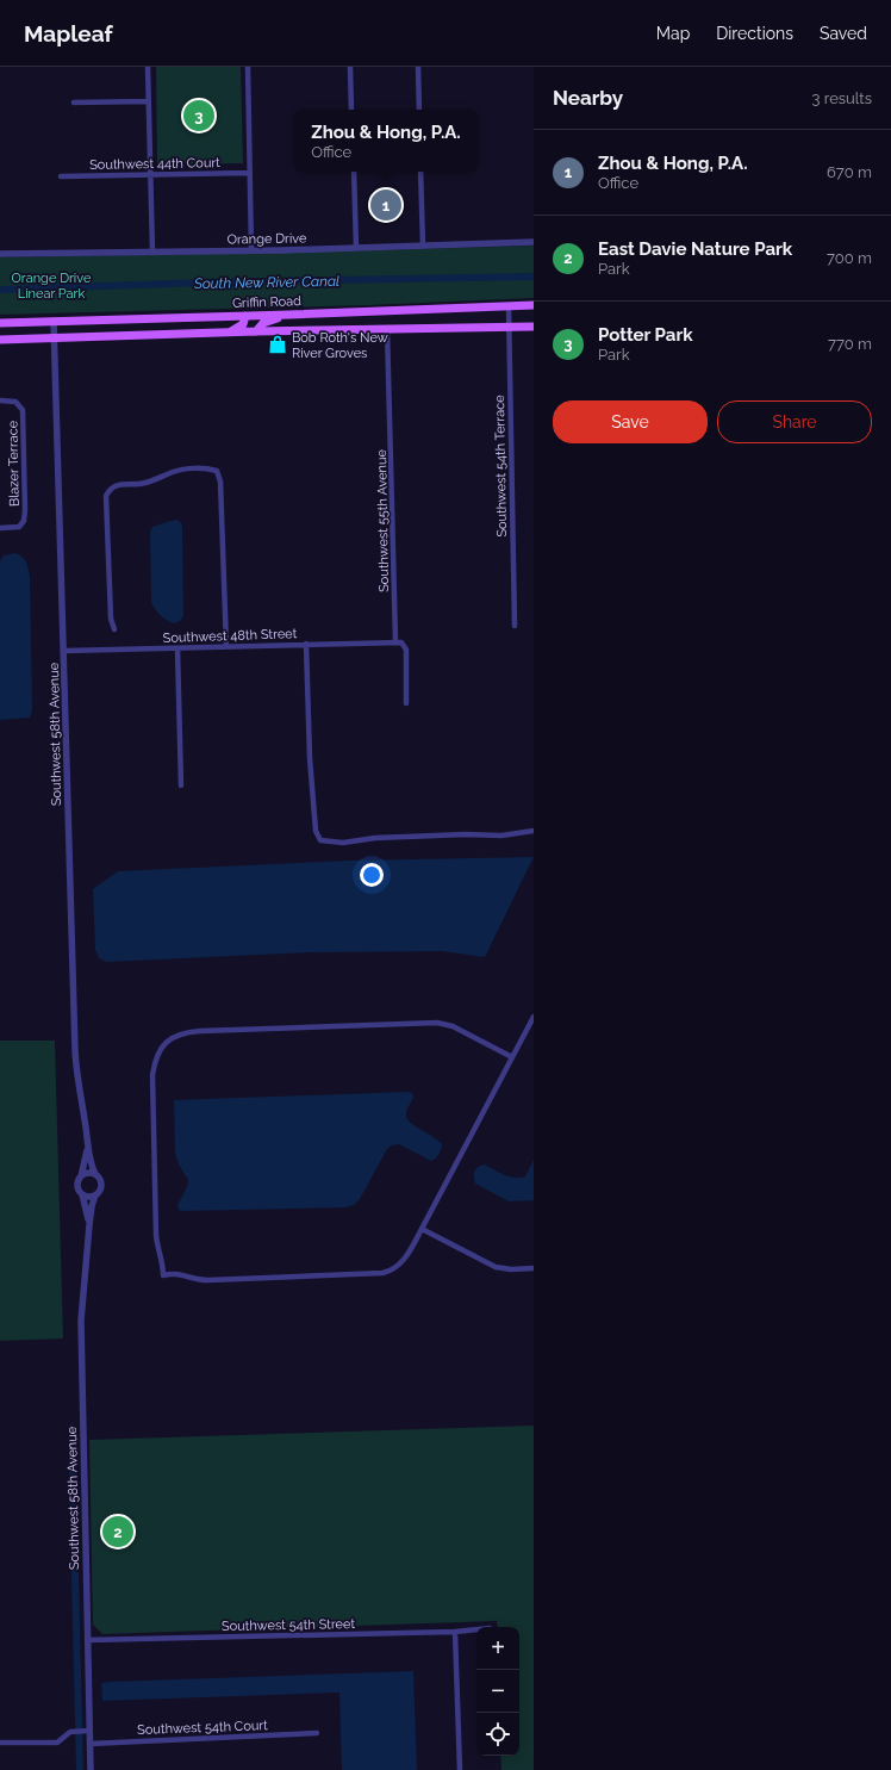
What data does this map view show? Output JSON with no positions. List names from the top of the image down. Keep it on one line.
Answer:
{"streets":{"main road":["Griffin Road"],"street":["Southwest 44th Court","Orange Drive","Blazer Terrace","Southwest 54th Terrace","Southwest 55th Avenue","Southwest 48th Street","Southwest 58th Avenue","Southwest 54th Street","Southwest 54th Court"]},"crossings":[["Griffin Road","Southwest 54th Terrace"],["Griffin Road","Southwest 58th Avenue"],["Southwest 55th Avenue","Southwest 48th Street"],["Southwest 48th Street","Southwest 58th Avenue"],["Southwest 58th Avenue","Southwest 54th Street"],["Southwest 58th Avenue","Southwest 54th Court"]],"water":["South New River Canal"],"parks":["Orange Drive Linear Park"],"places":{"shop":["Bob Roth's New River Groves"]},"page":{"header":"Mapleaf","nav":["Map","Directions","Saved"],"heading":["Nearby","3 results"],"pins":["3","1","2"],"popup":["Zhou & Hong, P.A.","Office"],"list":[{"mark":"1","name":"Zhou & Hong, P.A.","note":"Office","value":"670 m"},{"mark":"2","name":"East Davie Nature Park","note":"Park","value":"700 m"},{"mark":"3","name":"Potter Park","note":"Park","value":"770 m"}],"buttons":["Save","Share"],"map_buttons":["+","−"]}}
